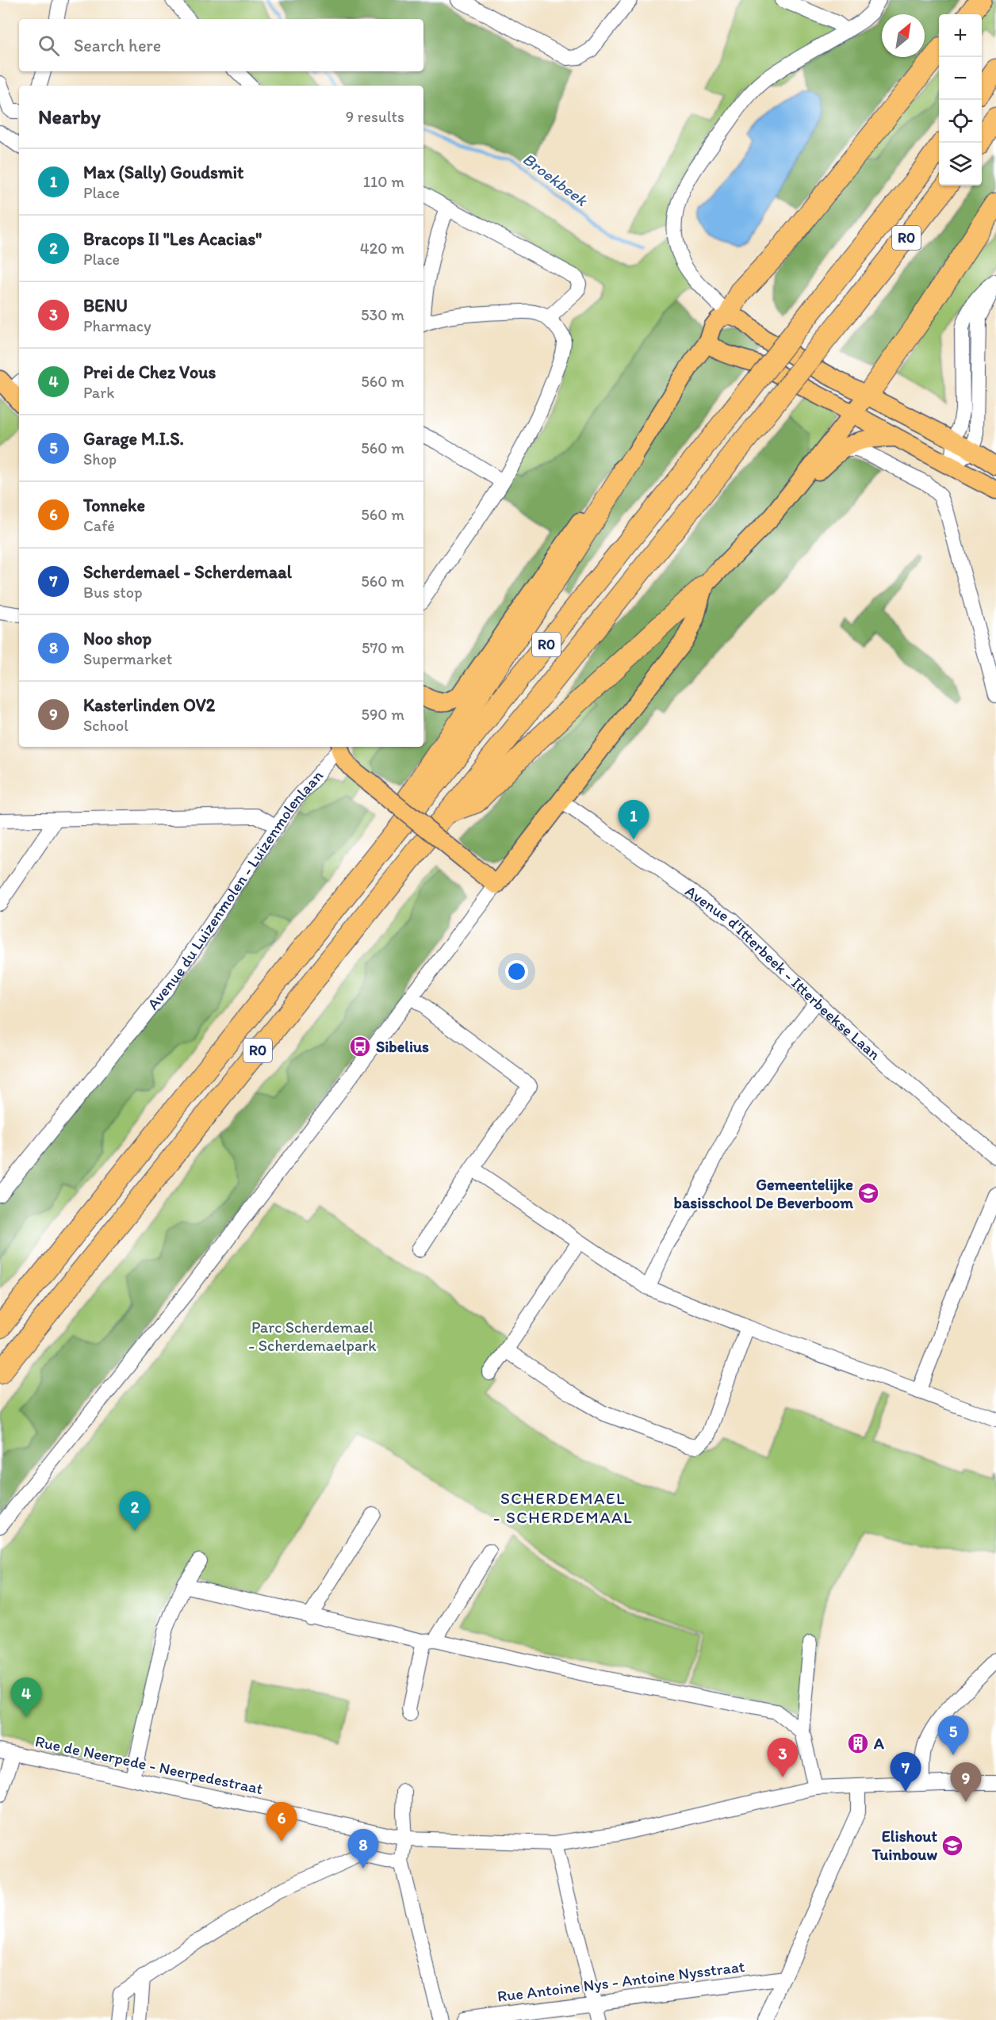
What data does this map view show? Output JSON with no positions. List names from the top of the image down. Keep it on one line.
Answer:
{"streets":{"highway":["R0"],"main road":["Avenue du Luizenmolen - Luizenmolenlaan"],"street":["Avenue d'Itterbeek - Itterbeekse Laan","Rue de Neerpede - Neerpedestraat","Rue Antoine Nys - Antoine Nysstraat"]},"districts":["SCHERDEMAEL - SCHERDEMAAL"],"water":["Broekbeek"],"parks":["Parc Scherdemael - Scherdemaelpark"],"places":{"bus stop":["Sibelius"],"school or university":["Gemeentelijke basisschool De Beverboom","Elishout Tuinbouw"],"building":["A"]},"north":"top right","page":{"map_buttons":["+","−"],"search":"Search here","heading":["Nearby","9 results"],"list":[{"mark":"1","name":"Max (Sally) Goudsmit","note":"Place","value":"110 m"},{"mark":"2","name":"Bracops II \"Les Acacias\"","note":"Place","value":"420 m"},{"mark":"3","name":"BENU","note":"Pharmacy","value":"530 m"},{"mark":"4","name":"Prei de Chez Vous","note":"Park","value":"560 m"},{"mark":"5","name":"Garage M.I.S.","note":"Shop","value":"560 m"},{"mark":"6","name":"Tonneke","note":"Café","value":"560 m"},{"mark":"7","name":"Scherdemael - Scherdemaal","note":"Bus stop","value":"560 m"},{"mark":"8","name":"Noo shop","note":"Supermarket","value":"570 m"},{"mark":"9","name":"Kasterlinden OV2","note":"School","value":"590 m"}],"pins":["1","2","4","5","3","7","9","6","8"]}}
